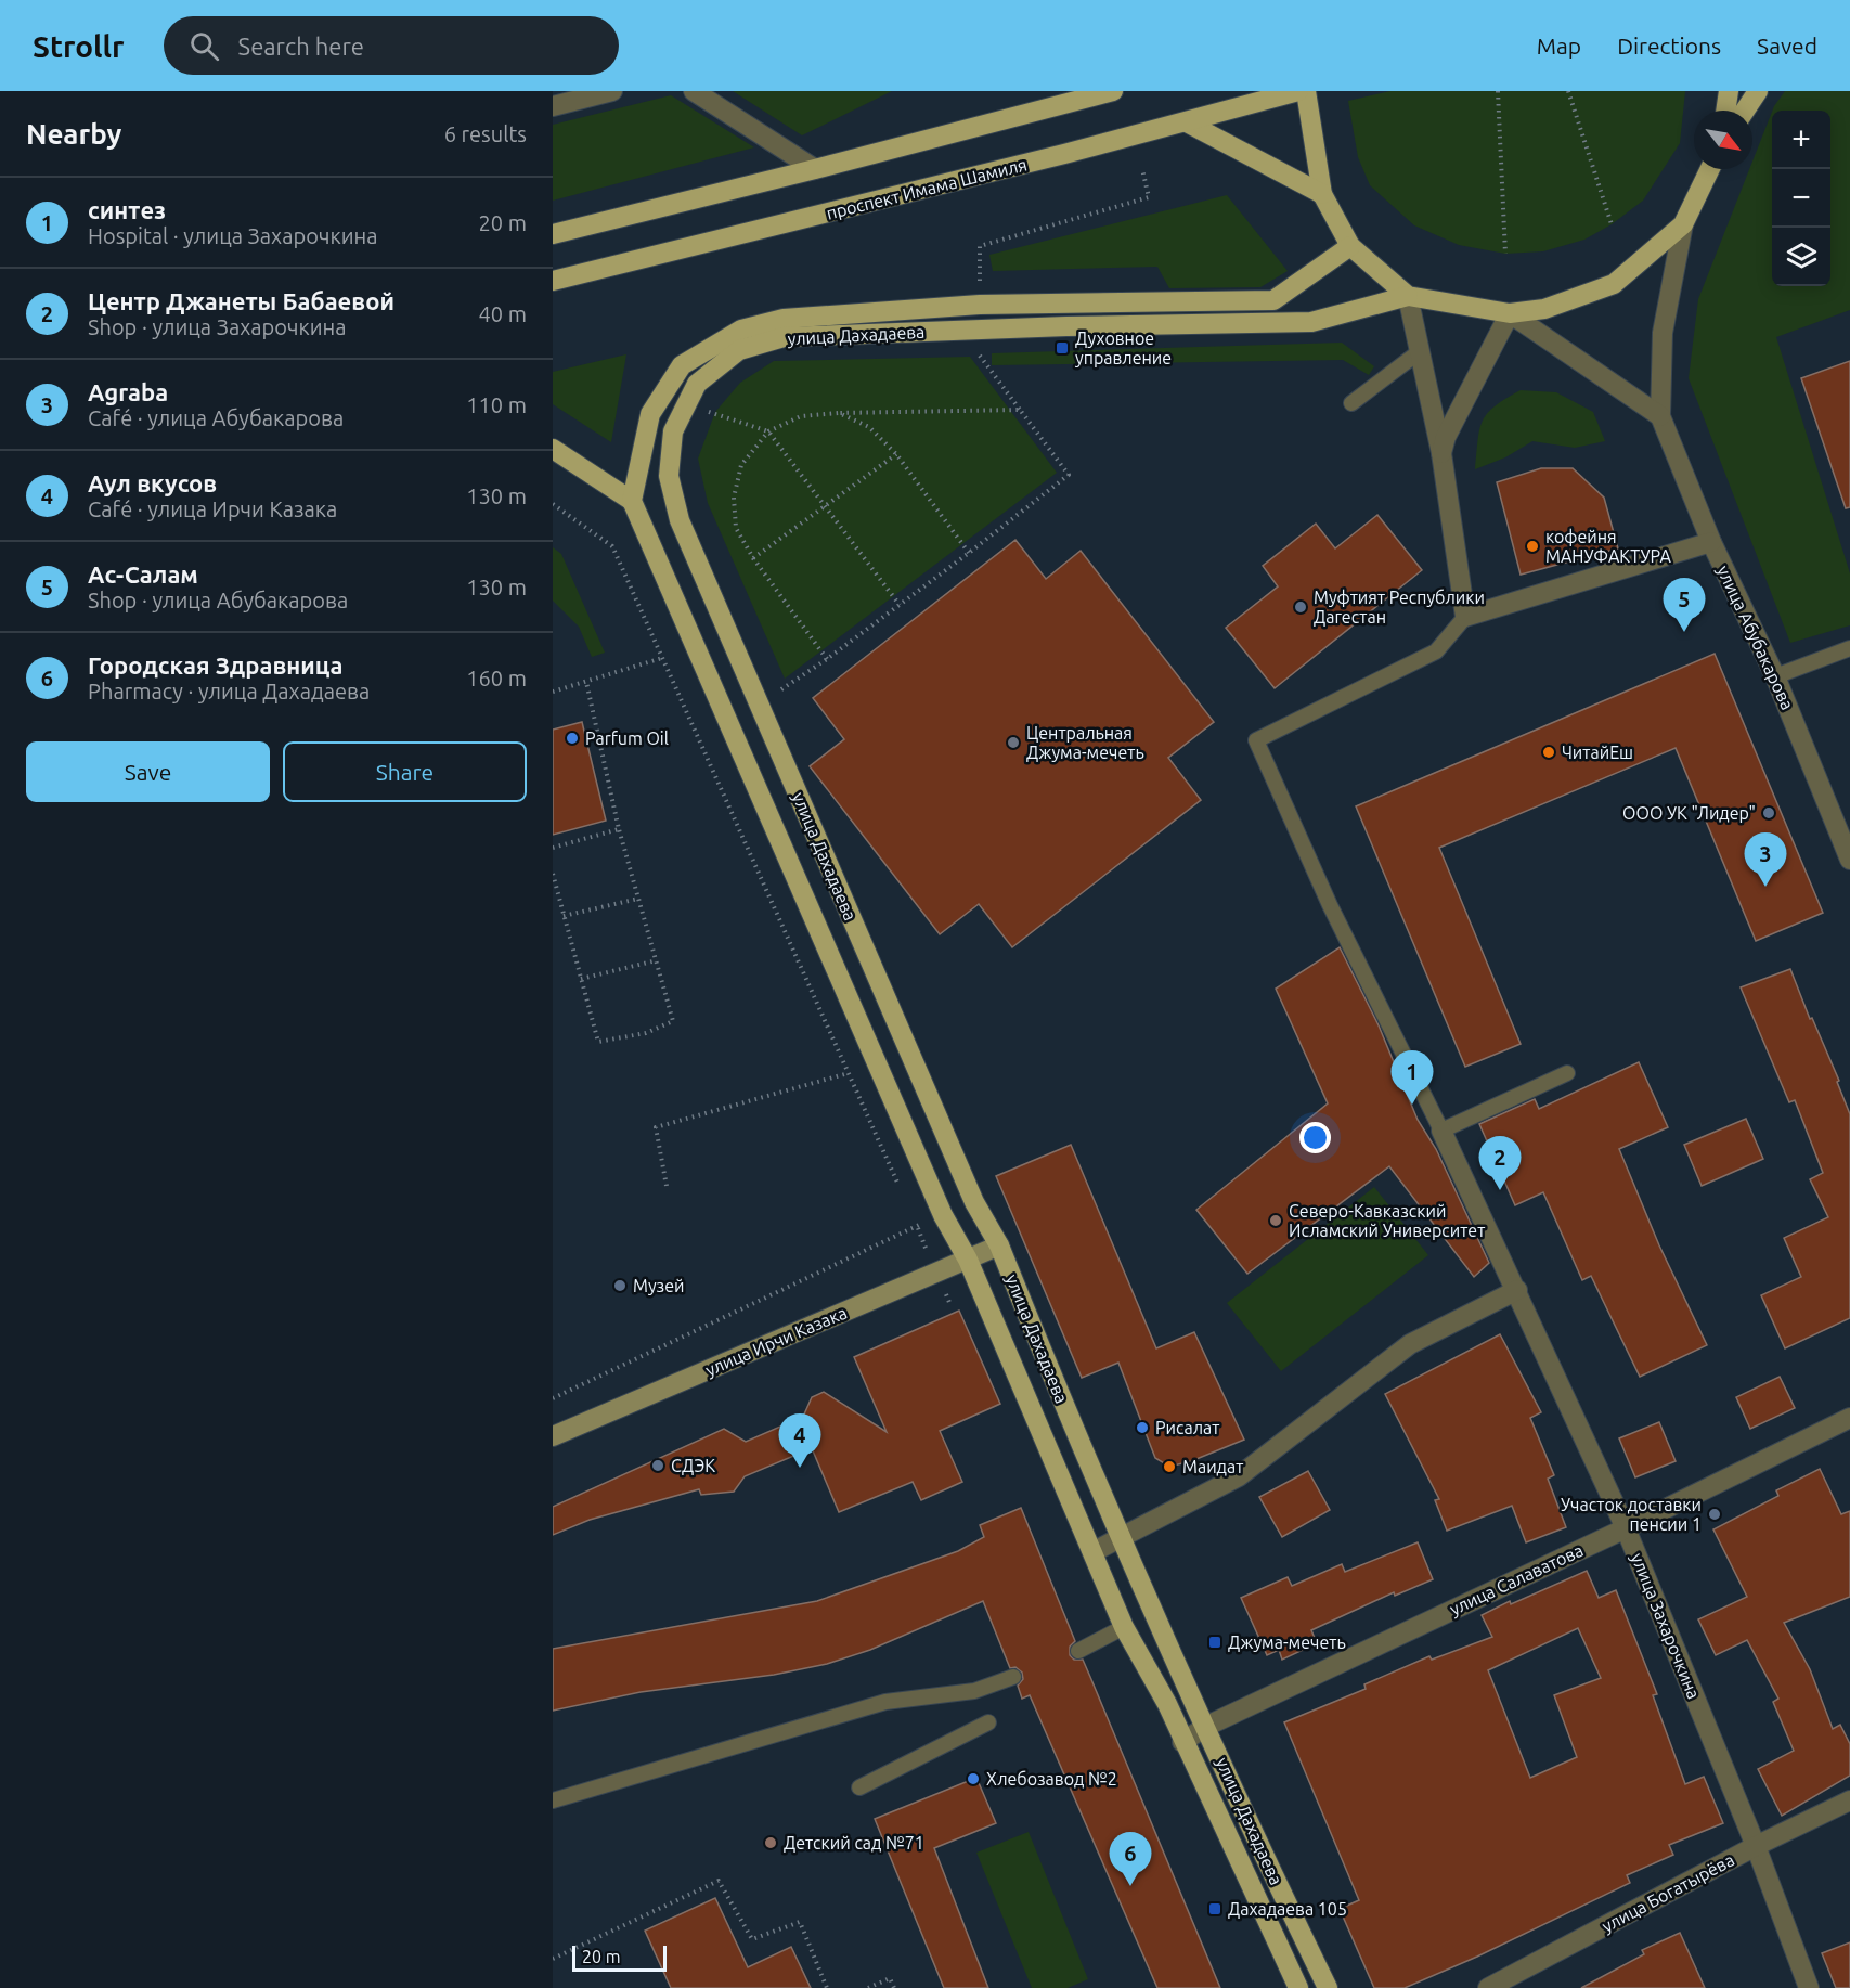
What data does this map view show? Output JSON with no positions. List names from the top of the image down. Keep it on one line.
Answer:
{"streets":{"main road":["проспект Имама Шамиля","улица Дахадаева","улица Абубакарова","улица Ирчи Казака"],"street":["улица Салаватова","улица Захарочкина","улица Богатырёва"]},"crossings":[["улица Дахадаева","улица Абубакарова"],["улица Дахадаева","улица Ирчи Казака"],["улица Дахадаева","улица Салаватова"],["улица Салаватова","улица Захарочкина"],["улица Захарочкина","улица Богатырёва"]],"places":{"transit":["Духовное управление","Джума-мечеть","Дахадаева 105"],"other":["кофейня МАНУФАКТУРА","Муфтият Республики Дагестан","Parfum Oil","Центральная Джума-мечеть","ЧитайЕш","ООО УК \"Лидер\"","Северо-Кавказский Исламский Университет","Музей","Рисалат","СДЭК","Маидат","Участок доставки пенсии 1","Хлебозавод №2","Детский сад №71"]},"scale_bar":"20 m","north":"bottom right","page":{"header":"Strollr","search":"Search here","nav":["Map","Directions","Saved"],"heading":["Nearby","6 results"],"map_buttons":["+","−"],"list":[{"mark":"1","name":"синтез","note":"Hospital · улица Захарочкина","value":"20 m"},{"mark":"2","name":"Центр Джанеты Бабаевой","note":"Shop · улица Захарочкина","value":"40 m"},{"mark":"3","name":"Agraba","note":"Café · улица Абубакарова","value":"110 m"},{"mark":"4","name":"Аул вкусов","note":"Café · улица Ирчи Казака","value":"130 m"},{"mark":"5","name":"Ас-Салам","note":"Shop · улица Абубакарова","value":"130 m"},{"mark":"6","name":"Городская Здравница","note":"Pharmacy · улица Дахадаева","value":"160 m"}],"pins":["5","3","1","2","4","6"],"buttons":["Save","Share"],"scale":"20 m"}}
